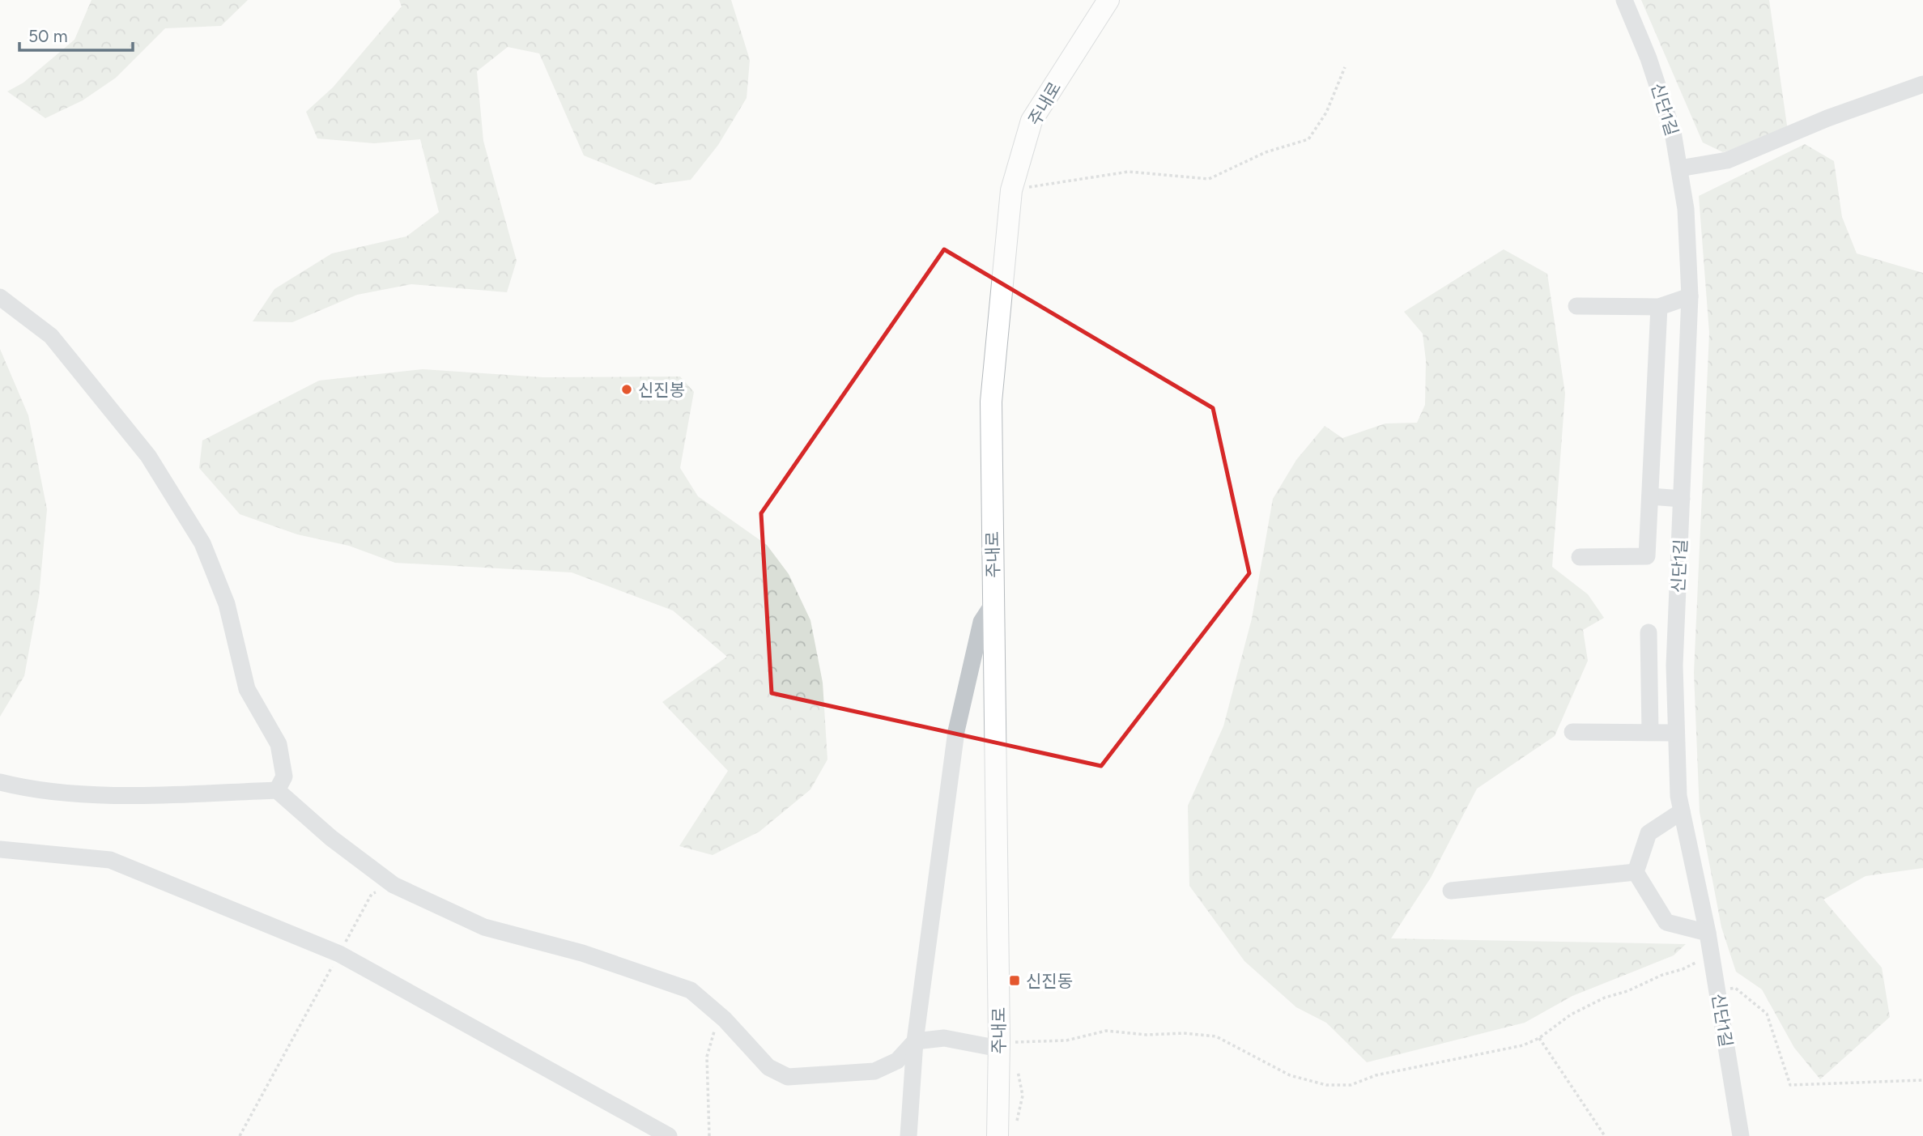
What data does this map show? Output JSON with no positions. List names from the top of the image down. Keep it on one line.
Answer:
{"streets":{"main road":["주내로"],"street":["신단1길"]},"places":{"other":["신진봉"],"transit":["신진동"]},"scale_bar":"50 m"}
